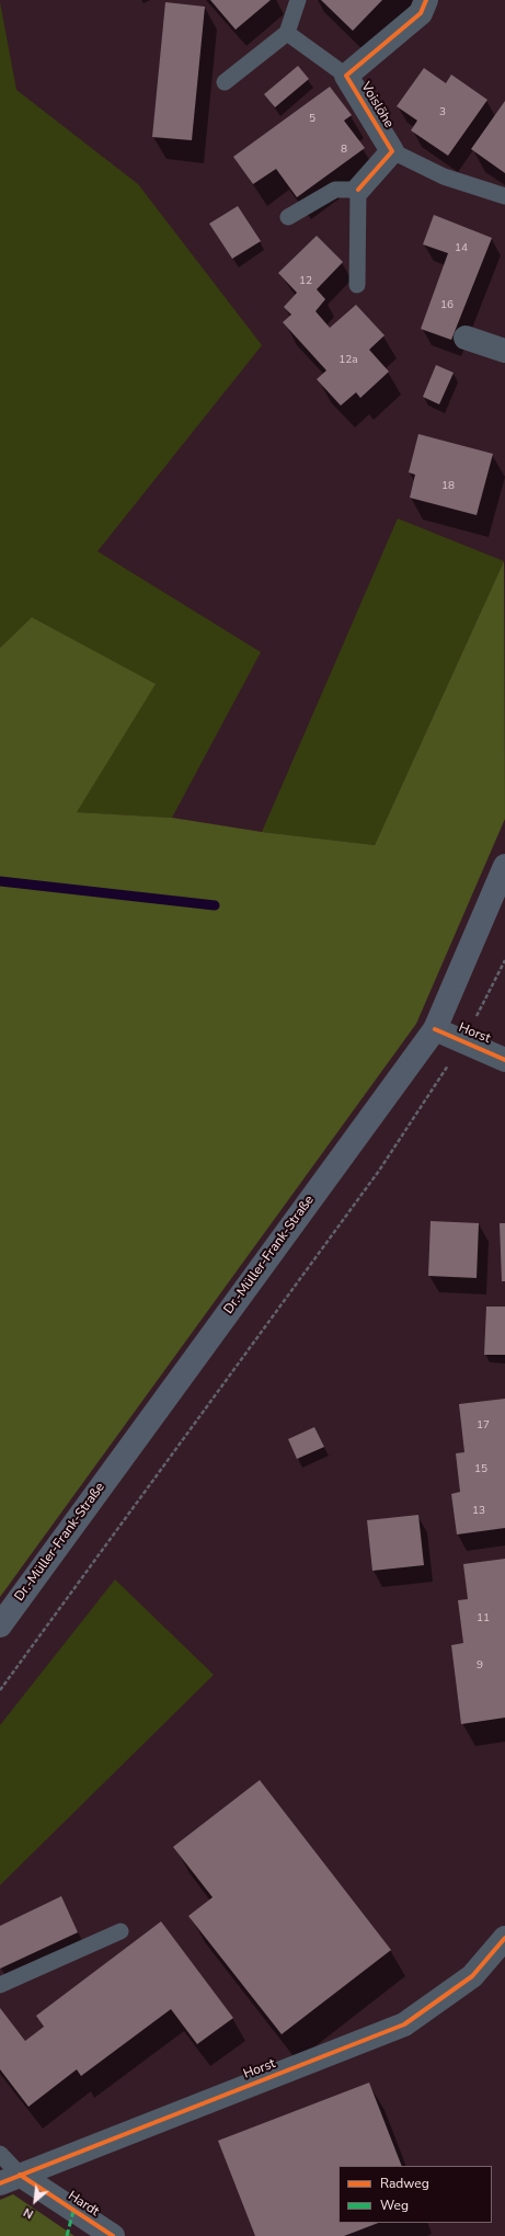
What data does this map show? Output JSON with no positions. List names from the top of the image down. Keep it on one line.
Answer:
{"streets":{"main road":["Dr.-Müller-Frank-Straße"],"street":["Voislöhe","Horst","Hardt"]},"crossings":[["Horst","Dr.-Müller-Frank-Straße"],["Horst","Hardt"]],"house_numbers":["3","5","8","14","12","16","12a","18","17","15","13","11","9"],"legend":["Radweg","Weg"],"north":"bottom left"}
